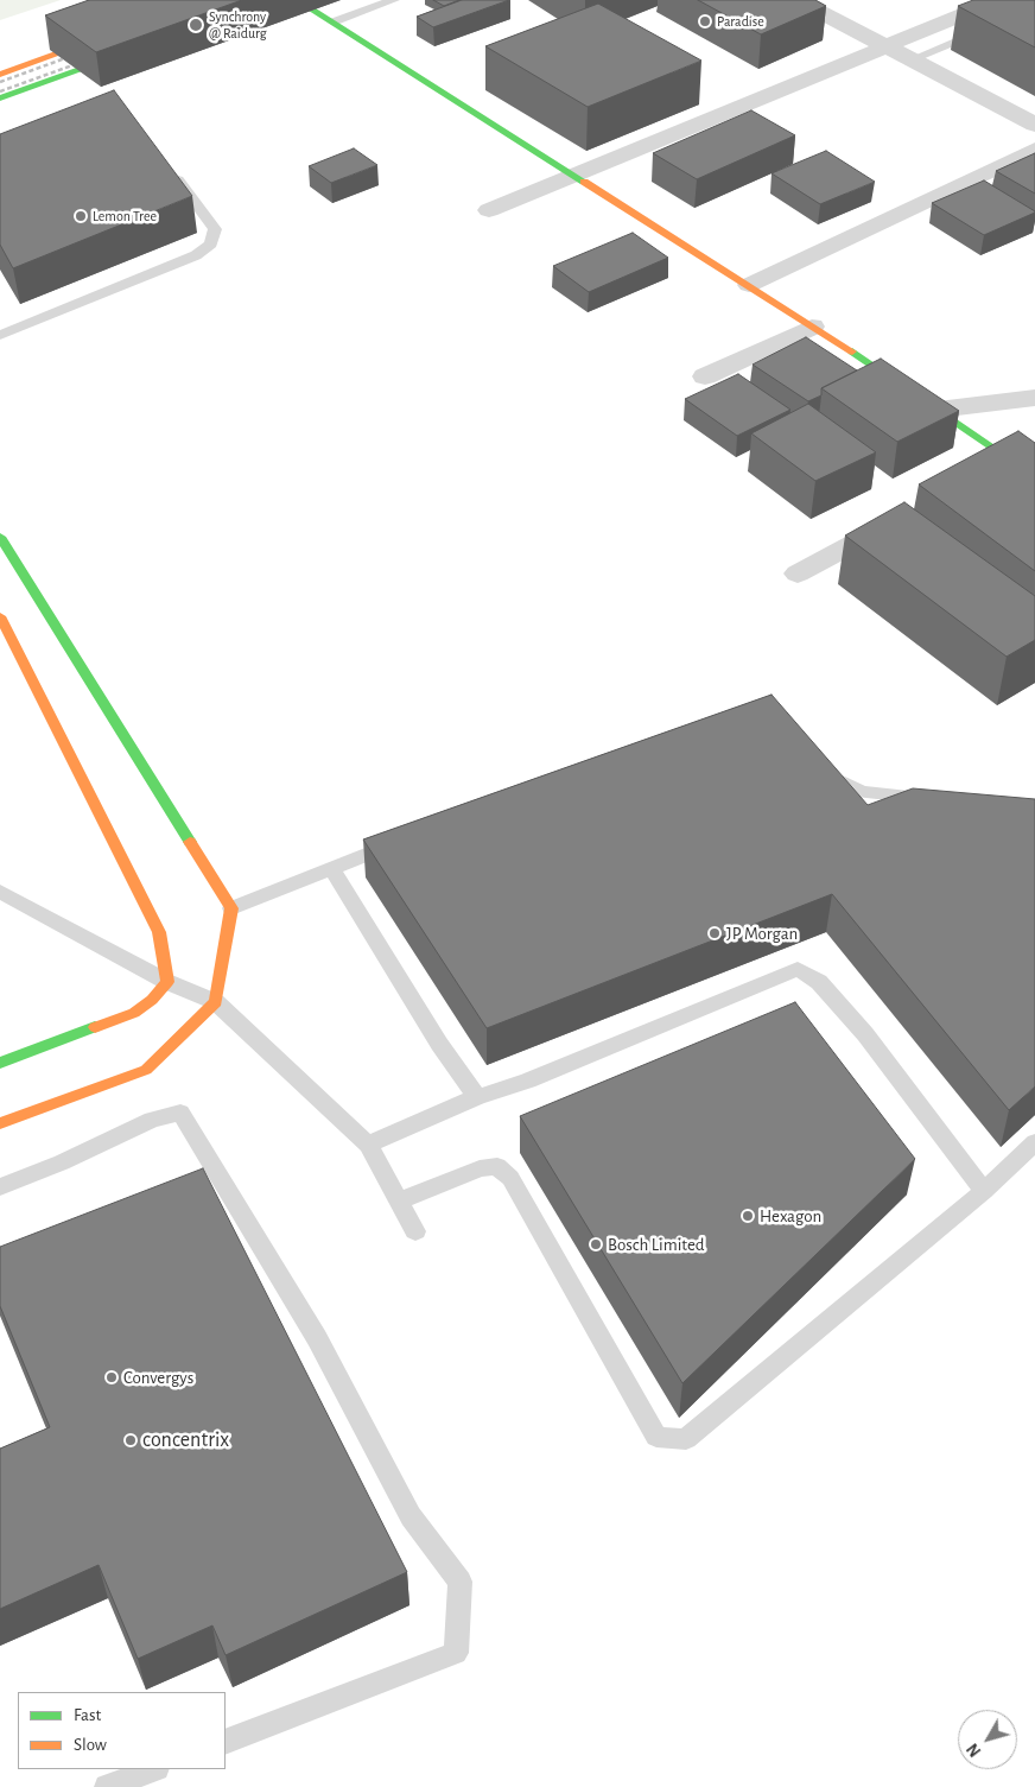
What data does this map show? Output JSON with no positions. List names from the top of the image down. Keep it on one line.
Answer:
{"places":["Paradise","Synchrony @ Raidurg","Lemon Tree","JP Morgan","Hexagon","Bosch Limited","Convergys","concentrix"],"legend":["Fast","Slow"],"north":"bottom left"}
